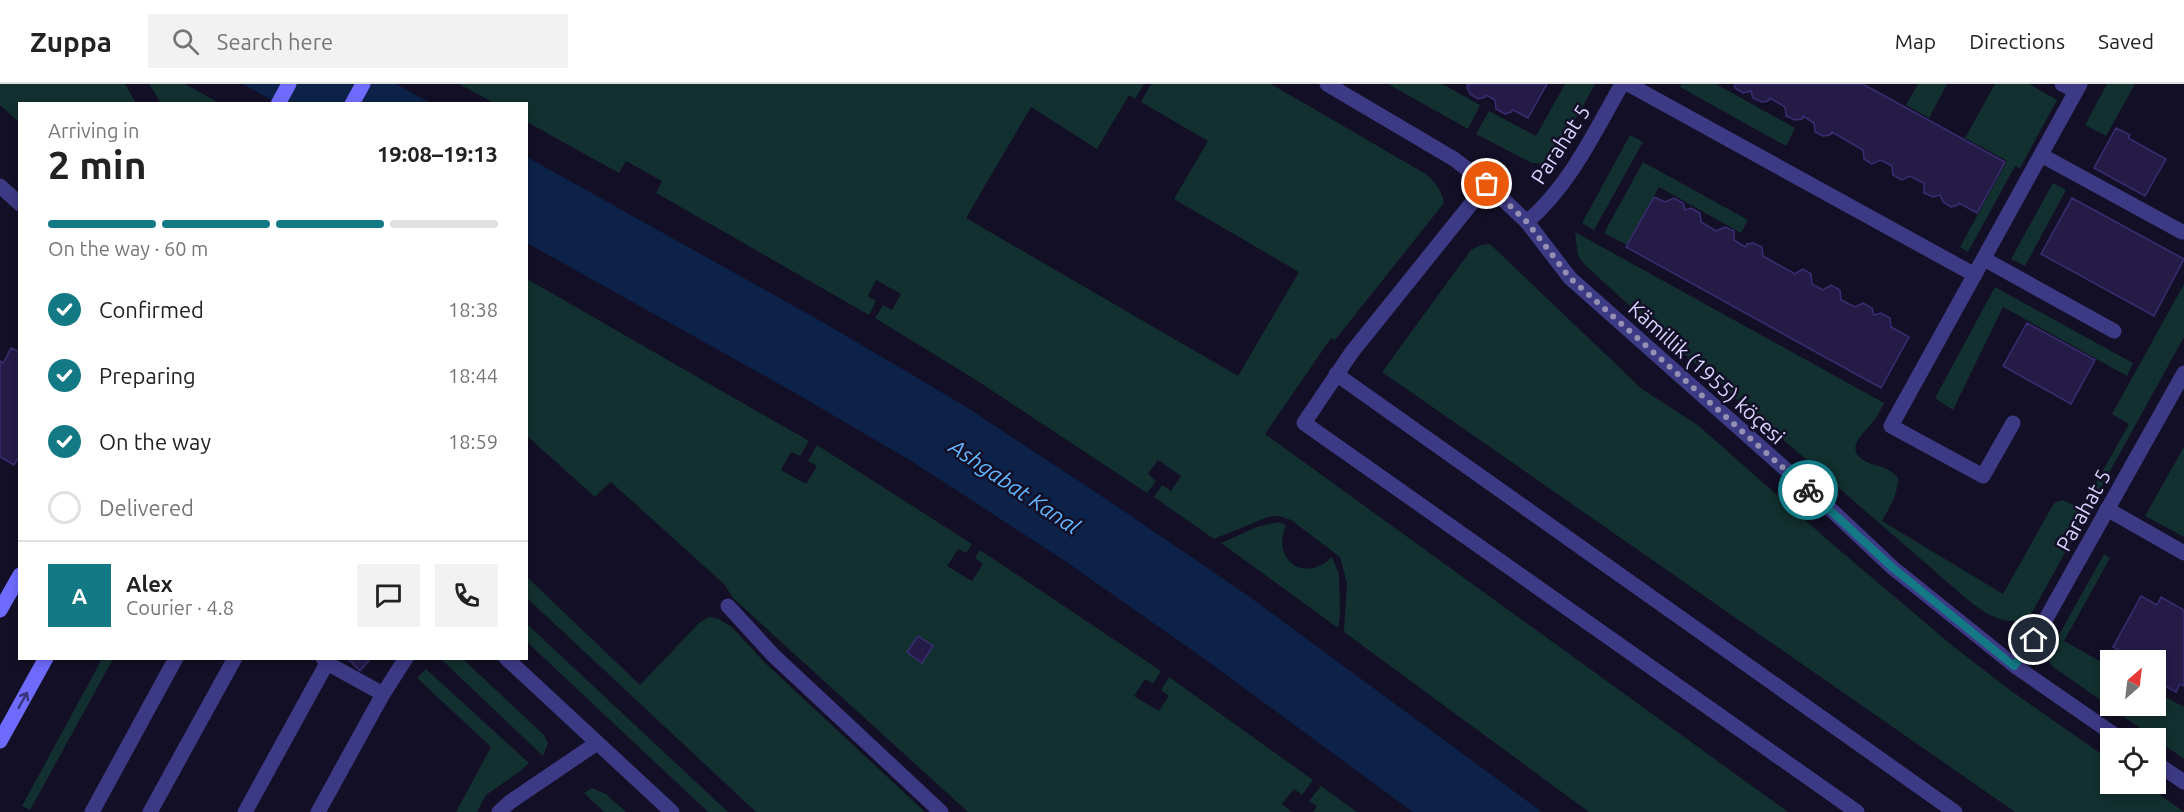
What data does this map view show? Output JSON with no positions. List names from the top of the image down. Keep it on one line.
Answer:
{"streets":{"street":["Parahat 5","Kämillik (1955) köçesi"]},"crossings":[["Parahat 5","Kämillik (1955) köçesi"]],"water":["Ashgabat Kanal"],"north":"top right","page":{"header":"Zuppa","search":"Search here","nav":["Map","Directions","Saved"],"heading":["2 min","Arriving in","19:08–19:13"],"panel":["Alex","Courier · 4.8"],"bar":"On the way · 60 m","list":[["Confirmed","18:38"],["Preparing","18:44"],["On the way","18:59"],"Delivered"],"round":"A"}}
